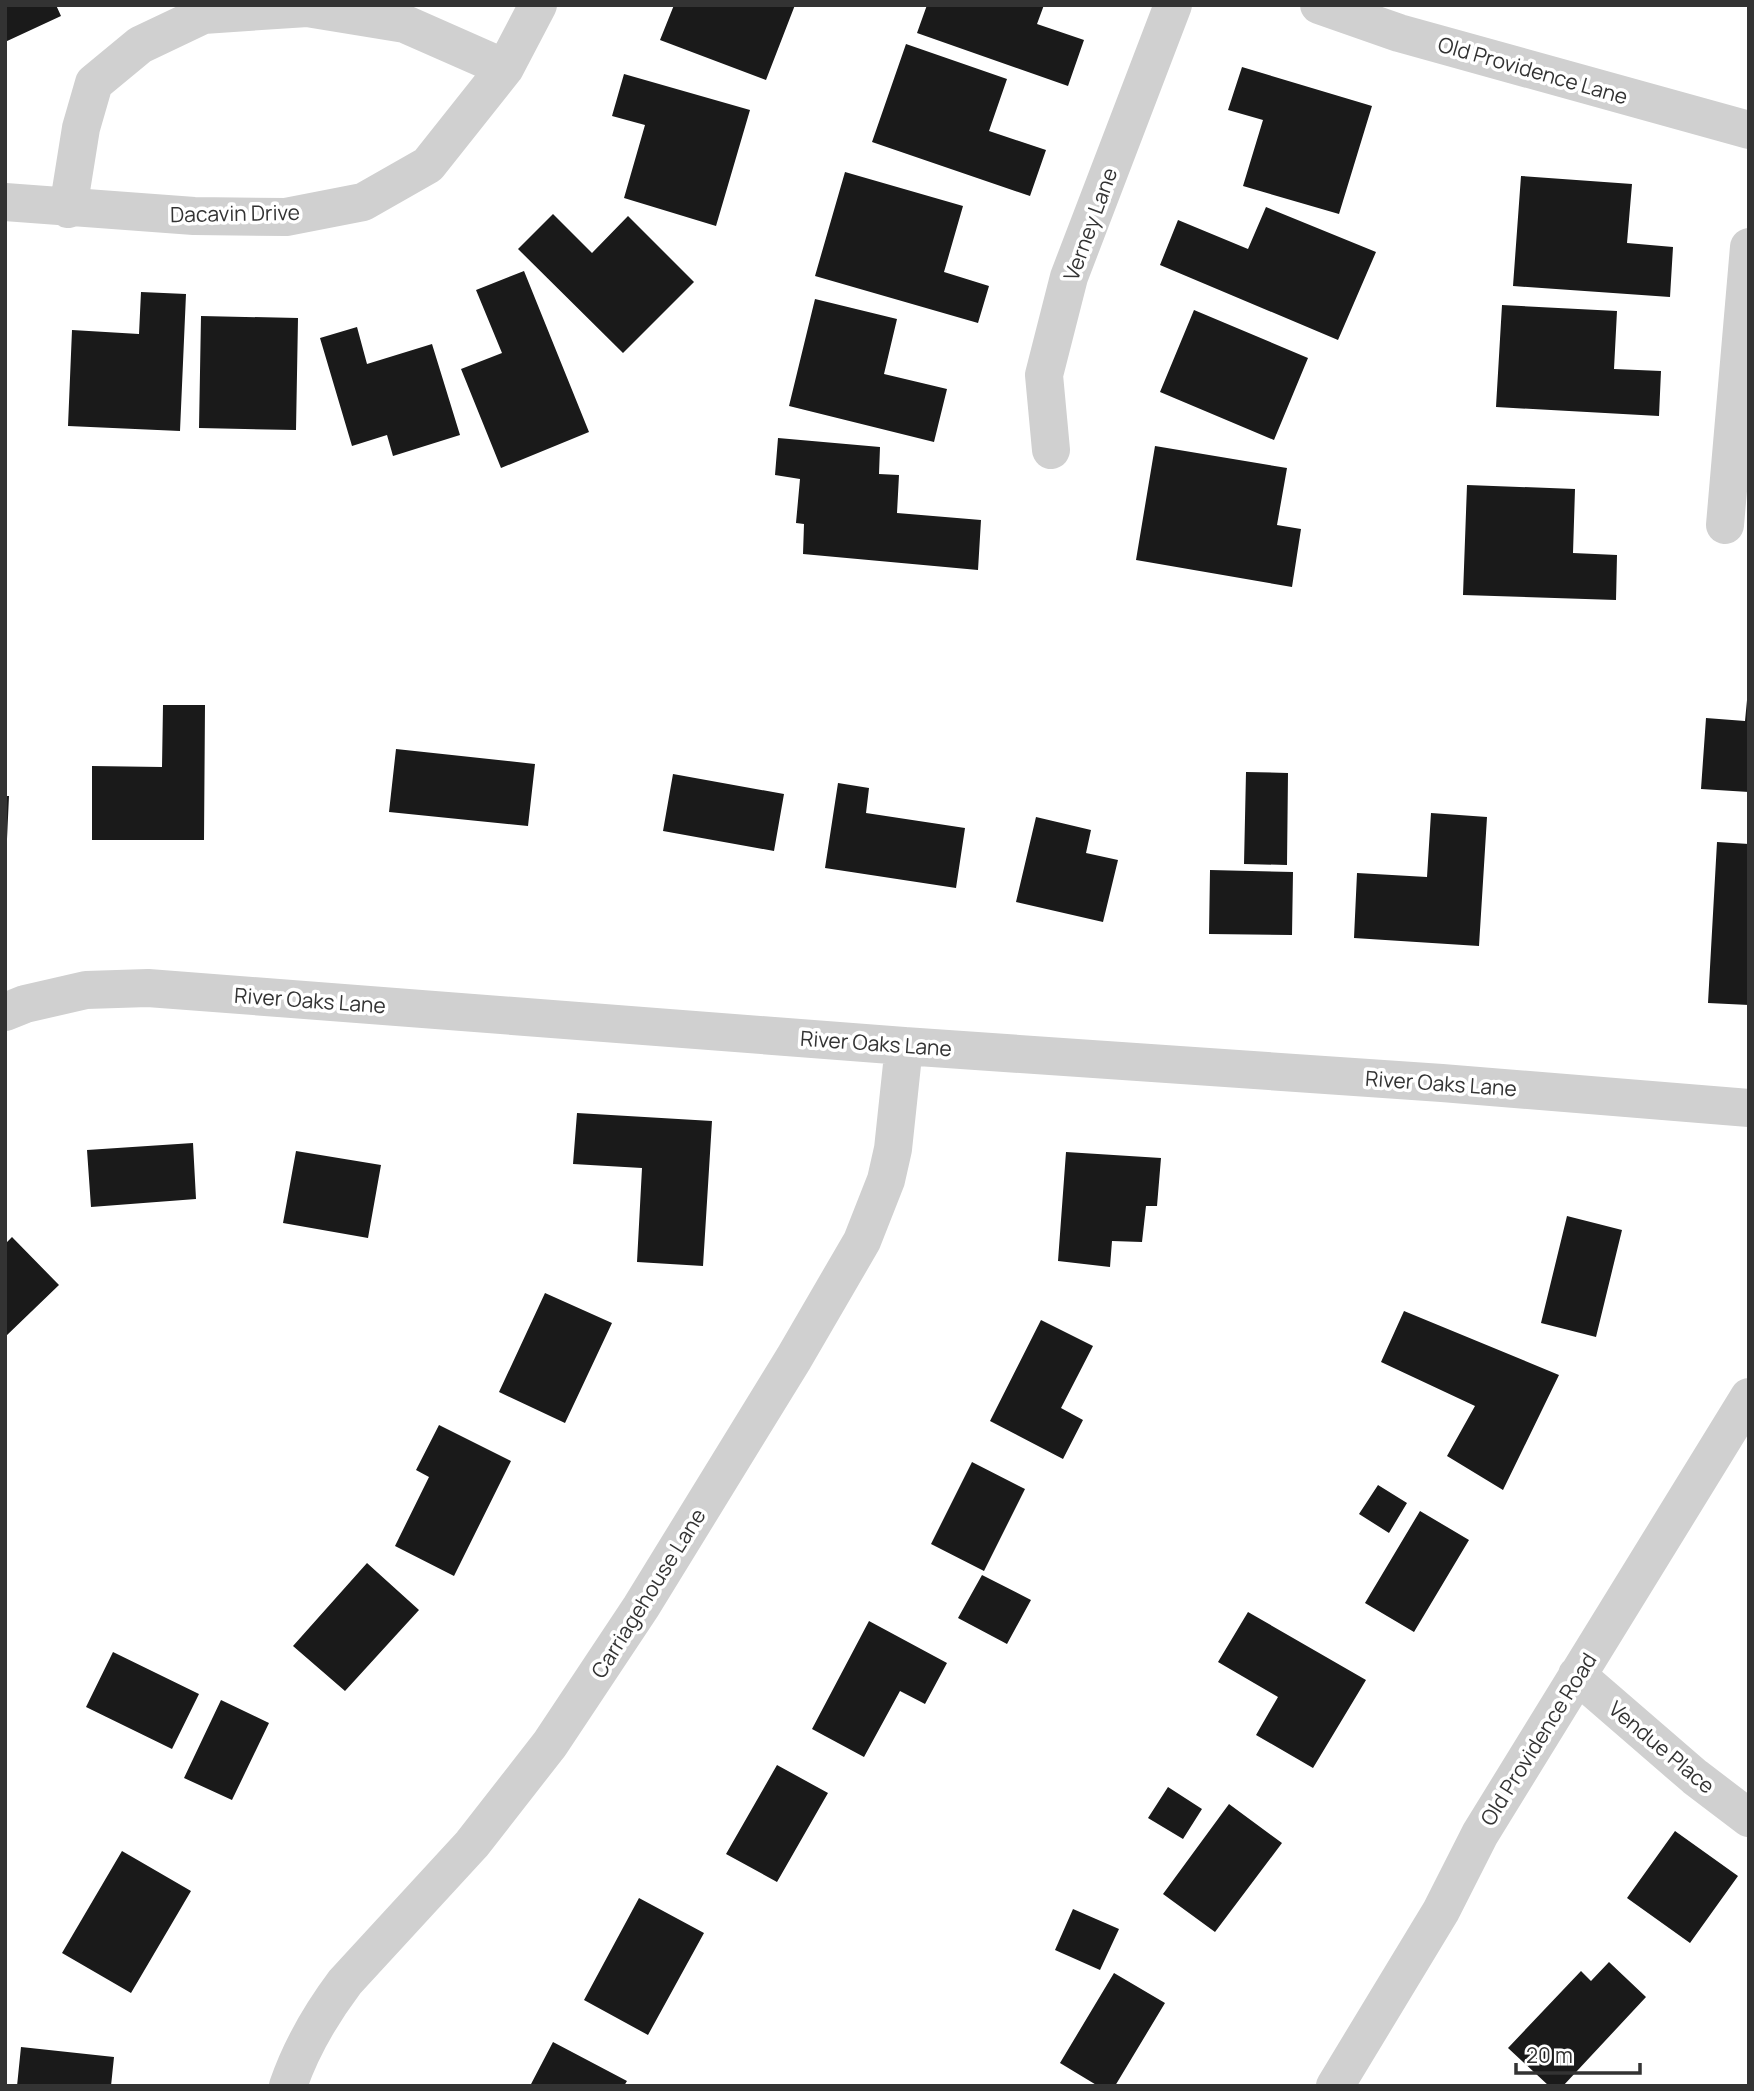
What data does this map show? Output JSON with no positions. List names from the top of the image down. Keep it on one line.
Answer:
{"streets":{"street":["Old Providence Lane","Dacavin Drive","Verney Lane","River Oaks Lane","Carriagehouse Lane","Old Providence Road","Vendue Place"]},"crossings":[["River Oaks Lane","Carriagehouse Lane"],["Old Providence Road","Vendue Place"]],"scale_bar":"20 m"}
